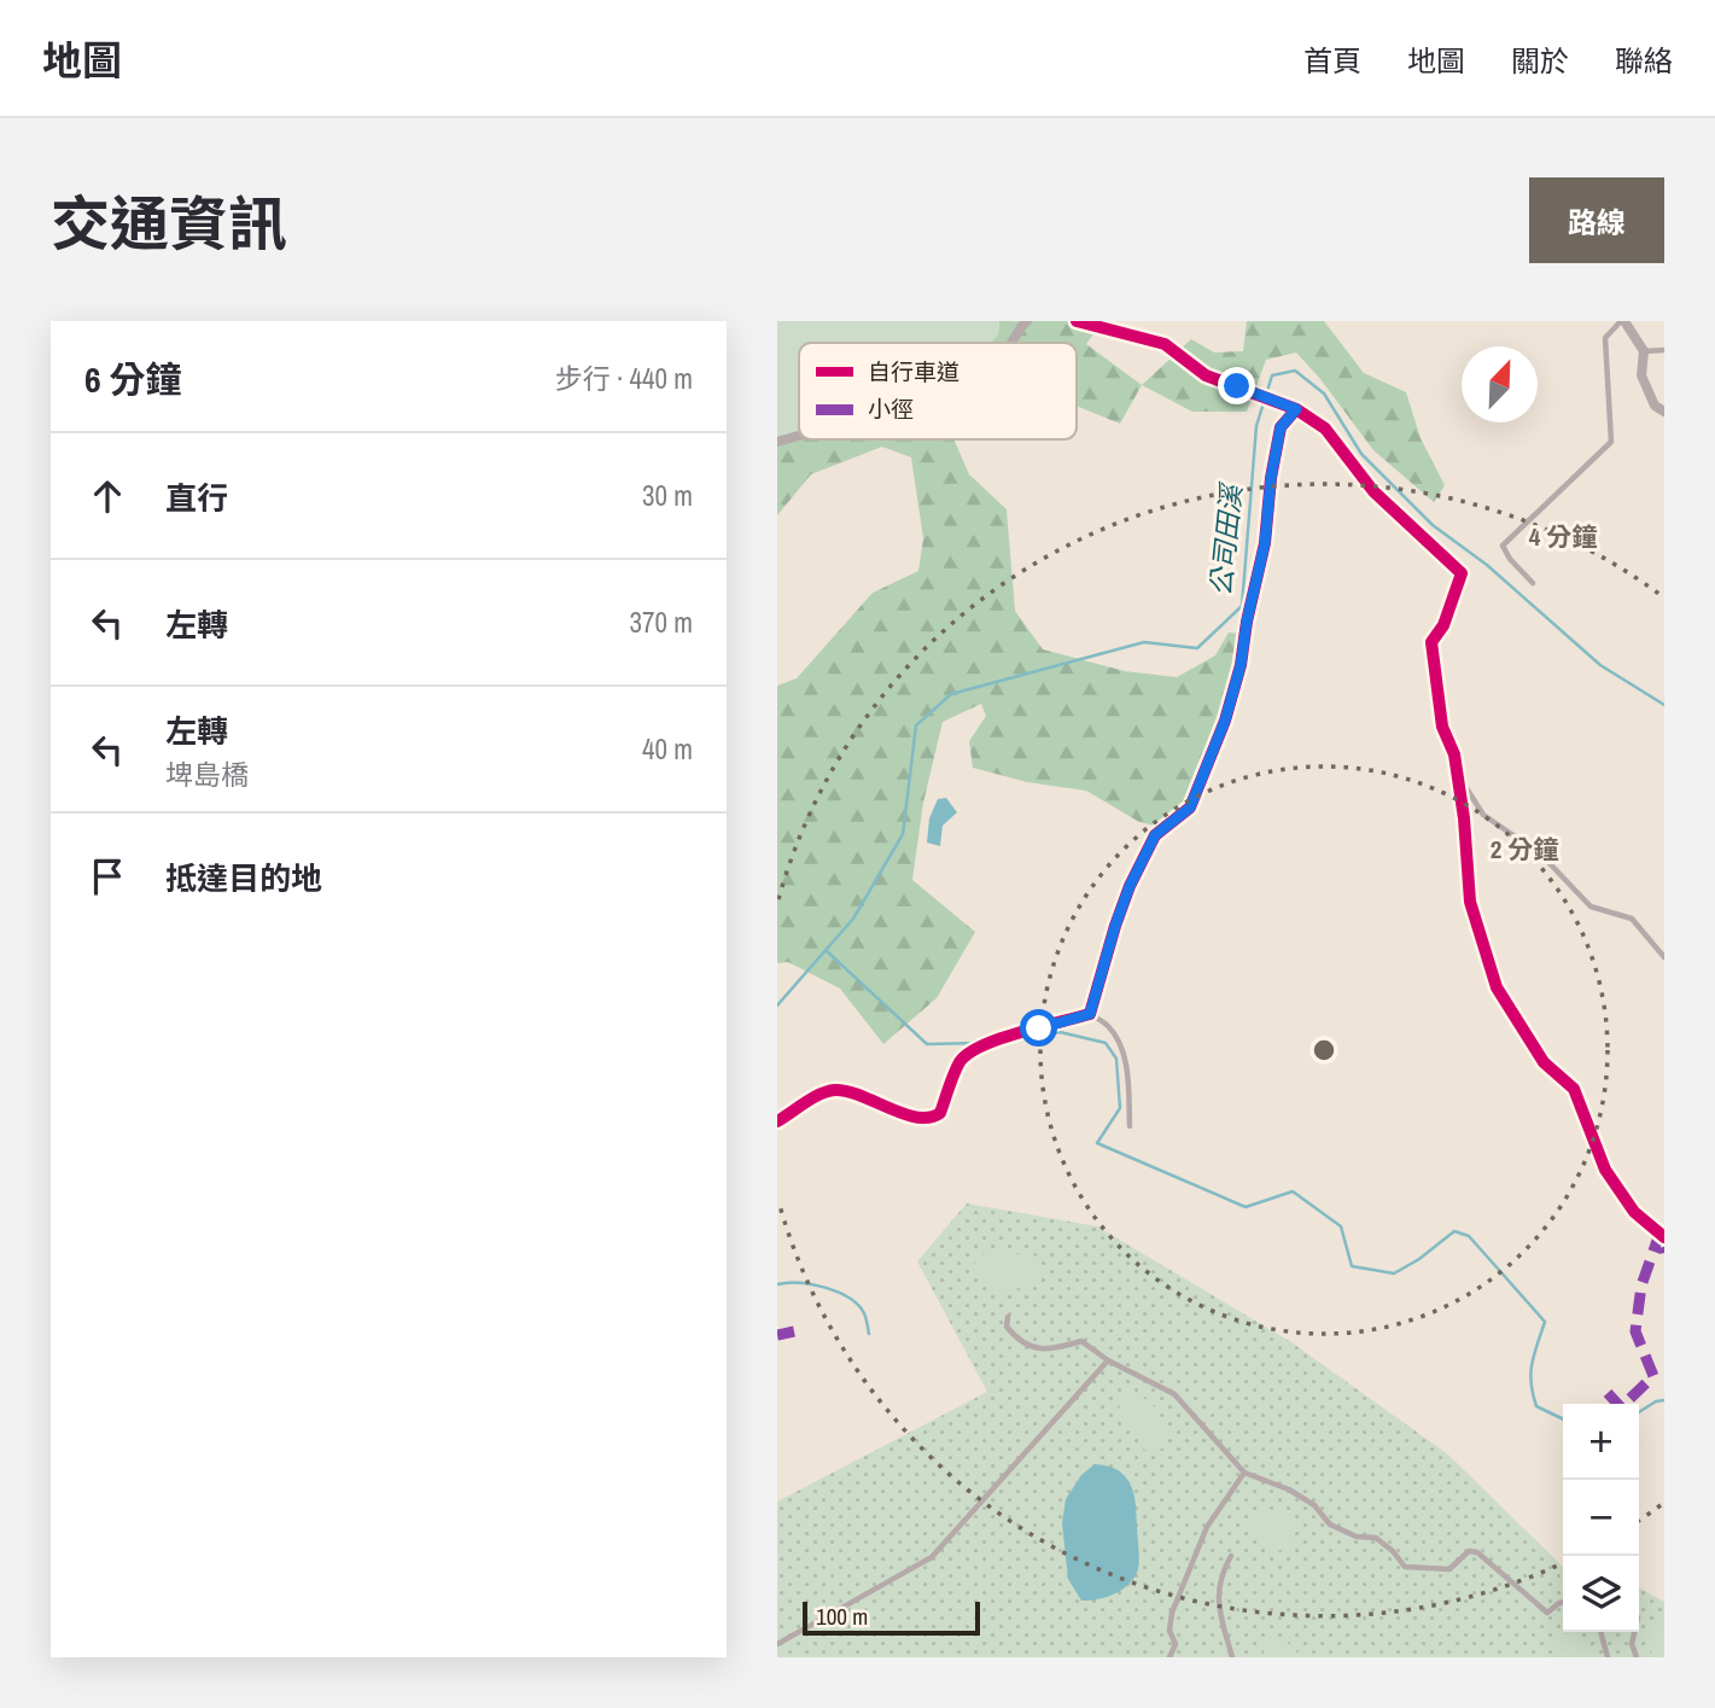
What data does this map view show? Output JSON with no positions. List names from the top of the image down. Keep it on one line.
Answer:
{"water":["公司田溪"],"legend":["自行車道","小徑"],"scale_bar":"100 m","north":"top right","page":{"header":"地圖","nav":["首頁","地圖","關於","聯絡"],"title":"交通資訊","buttons":"路線","heading":["6 分鐘","步行 · 440 m"],"list":[["直行","30 m"],["左轉","370 m"],["左轉","埤島橋","40 m"],"抵達目的地"],"map_buttons":["+","−"],"scale":"100 m"},"rings":["4 分鐘","2 分鐘"]}
